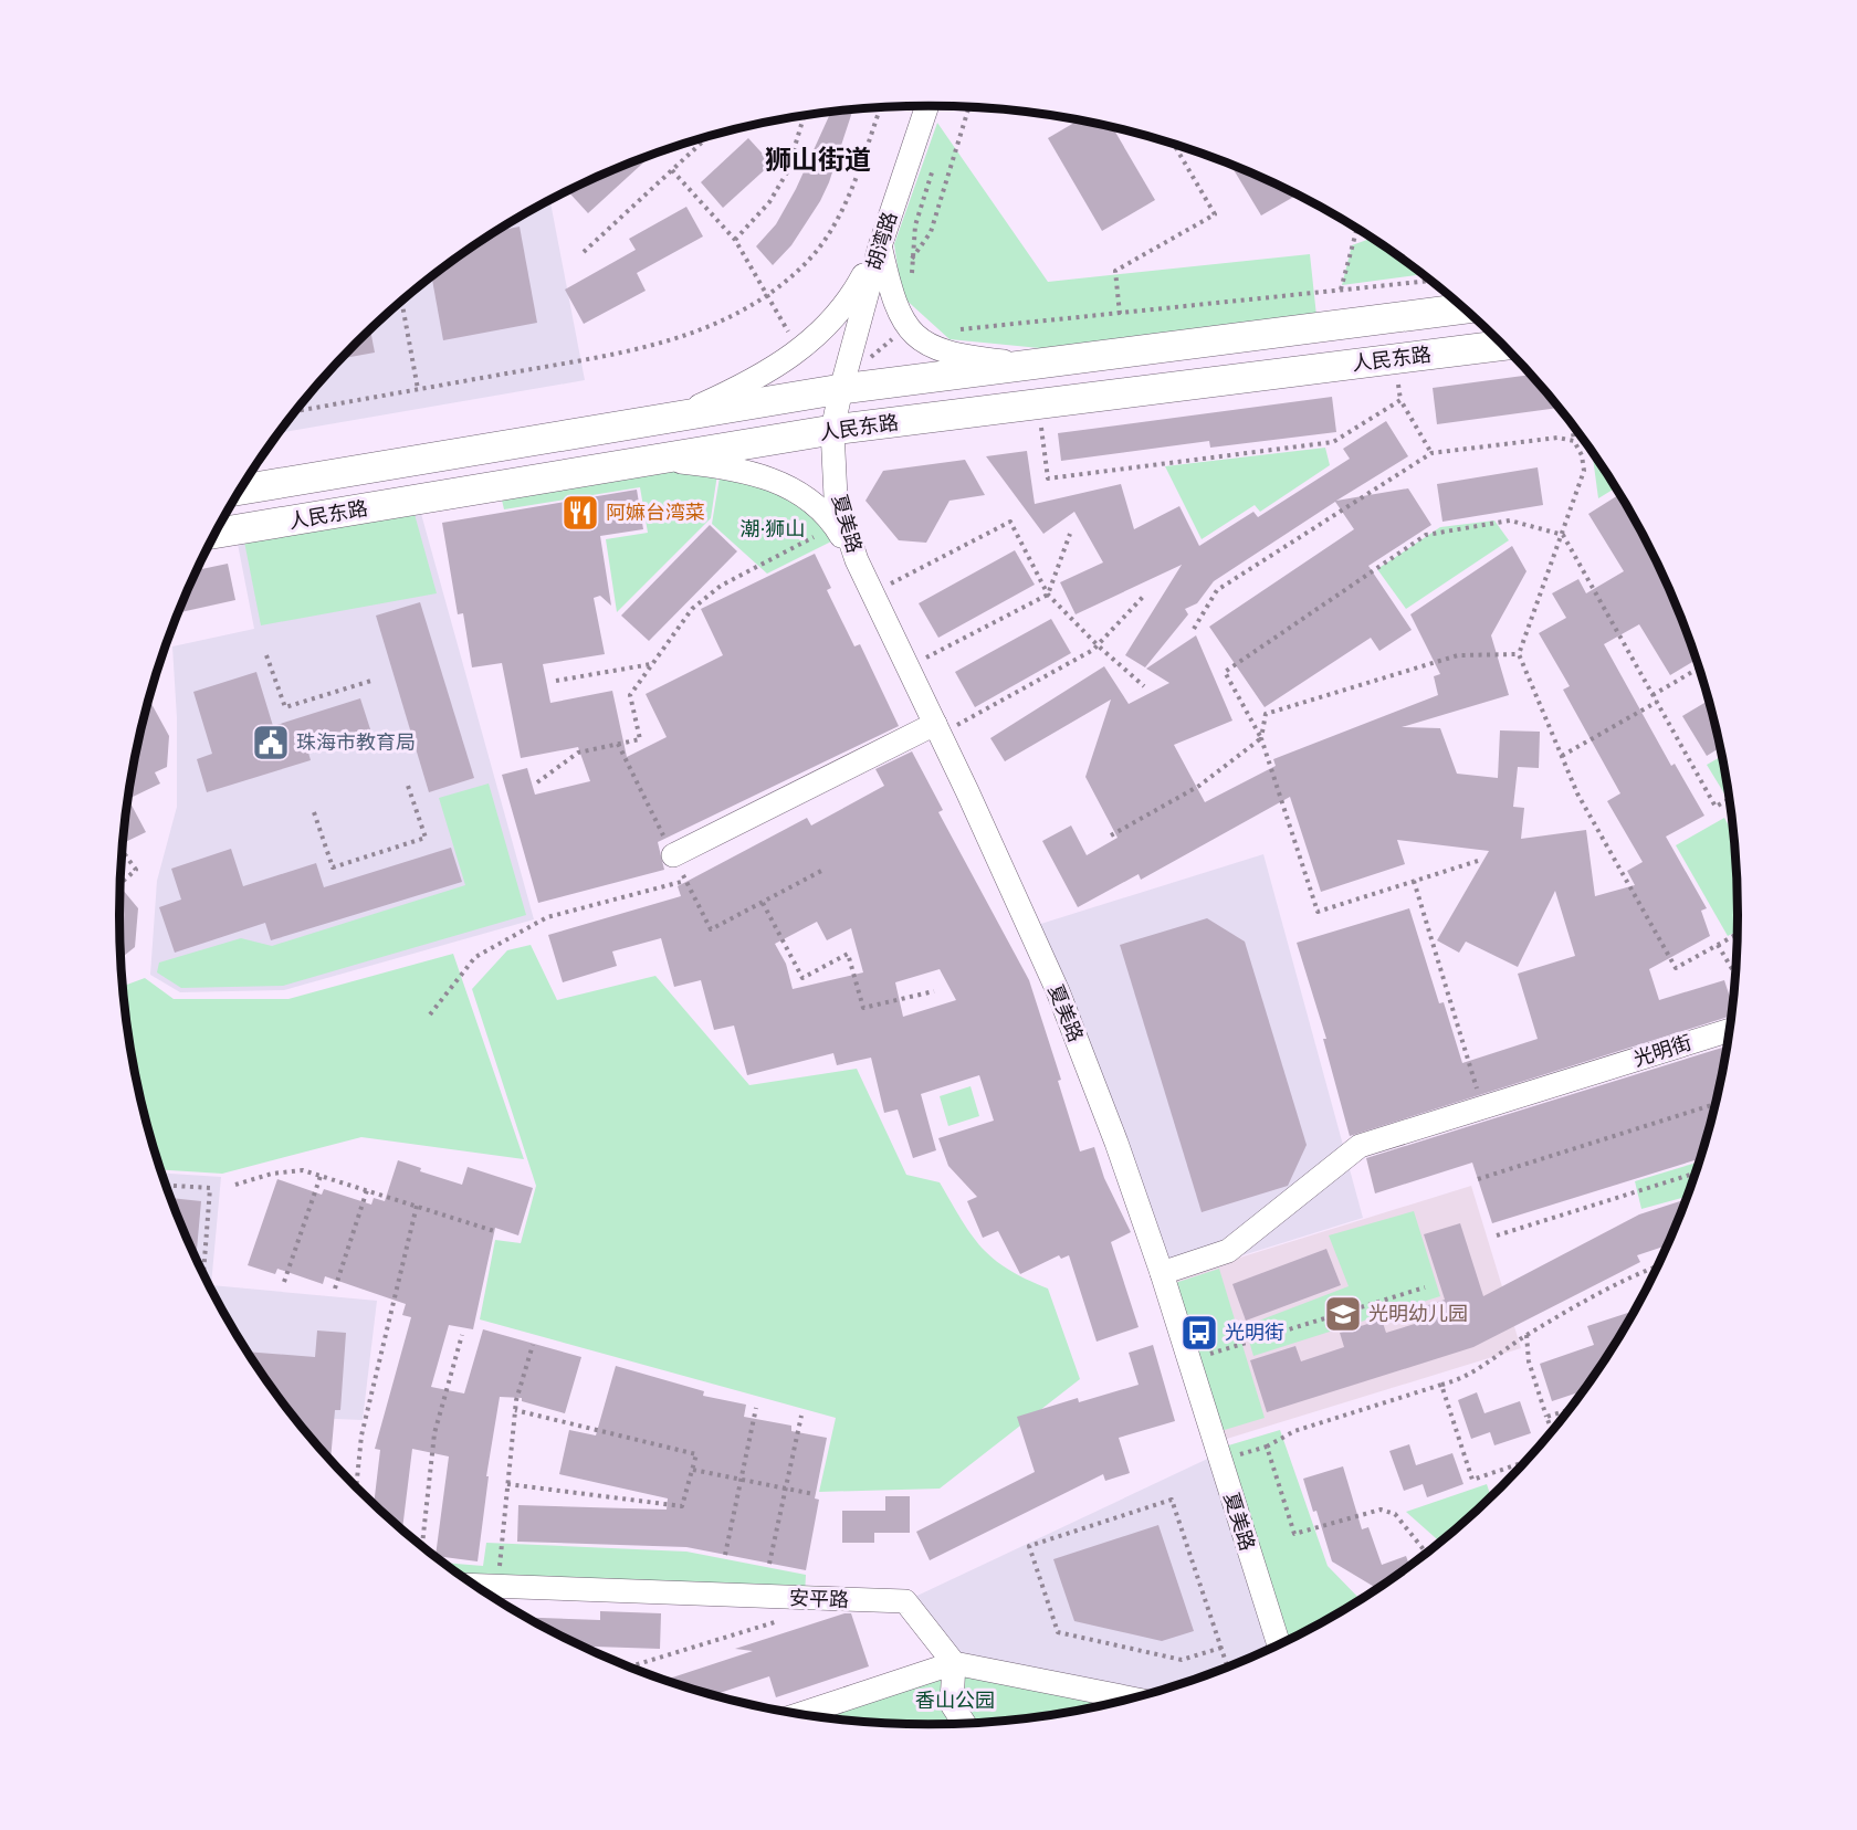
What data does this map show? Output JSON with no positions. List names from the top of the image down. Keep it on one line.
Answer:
{"streets":{"main road":["人民东路"],"street":["胡湾路","夏美路","光明街","安平路"]},"crossings":[["胡湾路","人民东路"],["胡湾路","夏美路"],["人民东路","夏美路"],["夏美路","光明街"]],"districts":["狮山街道"],"parks":["潮·狮山","香山公园"],"places":{"restaurant":["阿嫲台湾菜"],"public building":["珠海市教育局"],"school or university":["光明幼儿园"],"bus stop":["光明街"]}}
